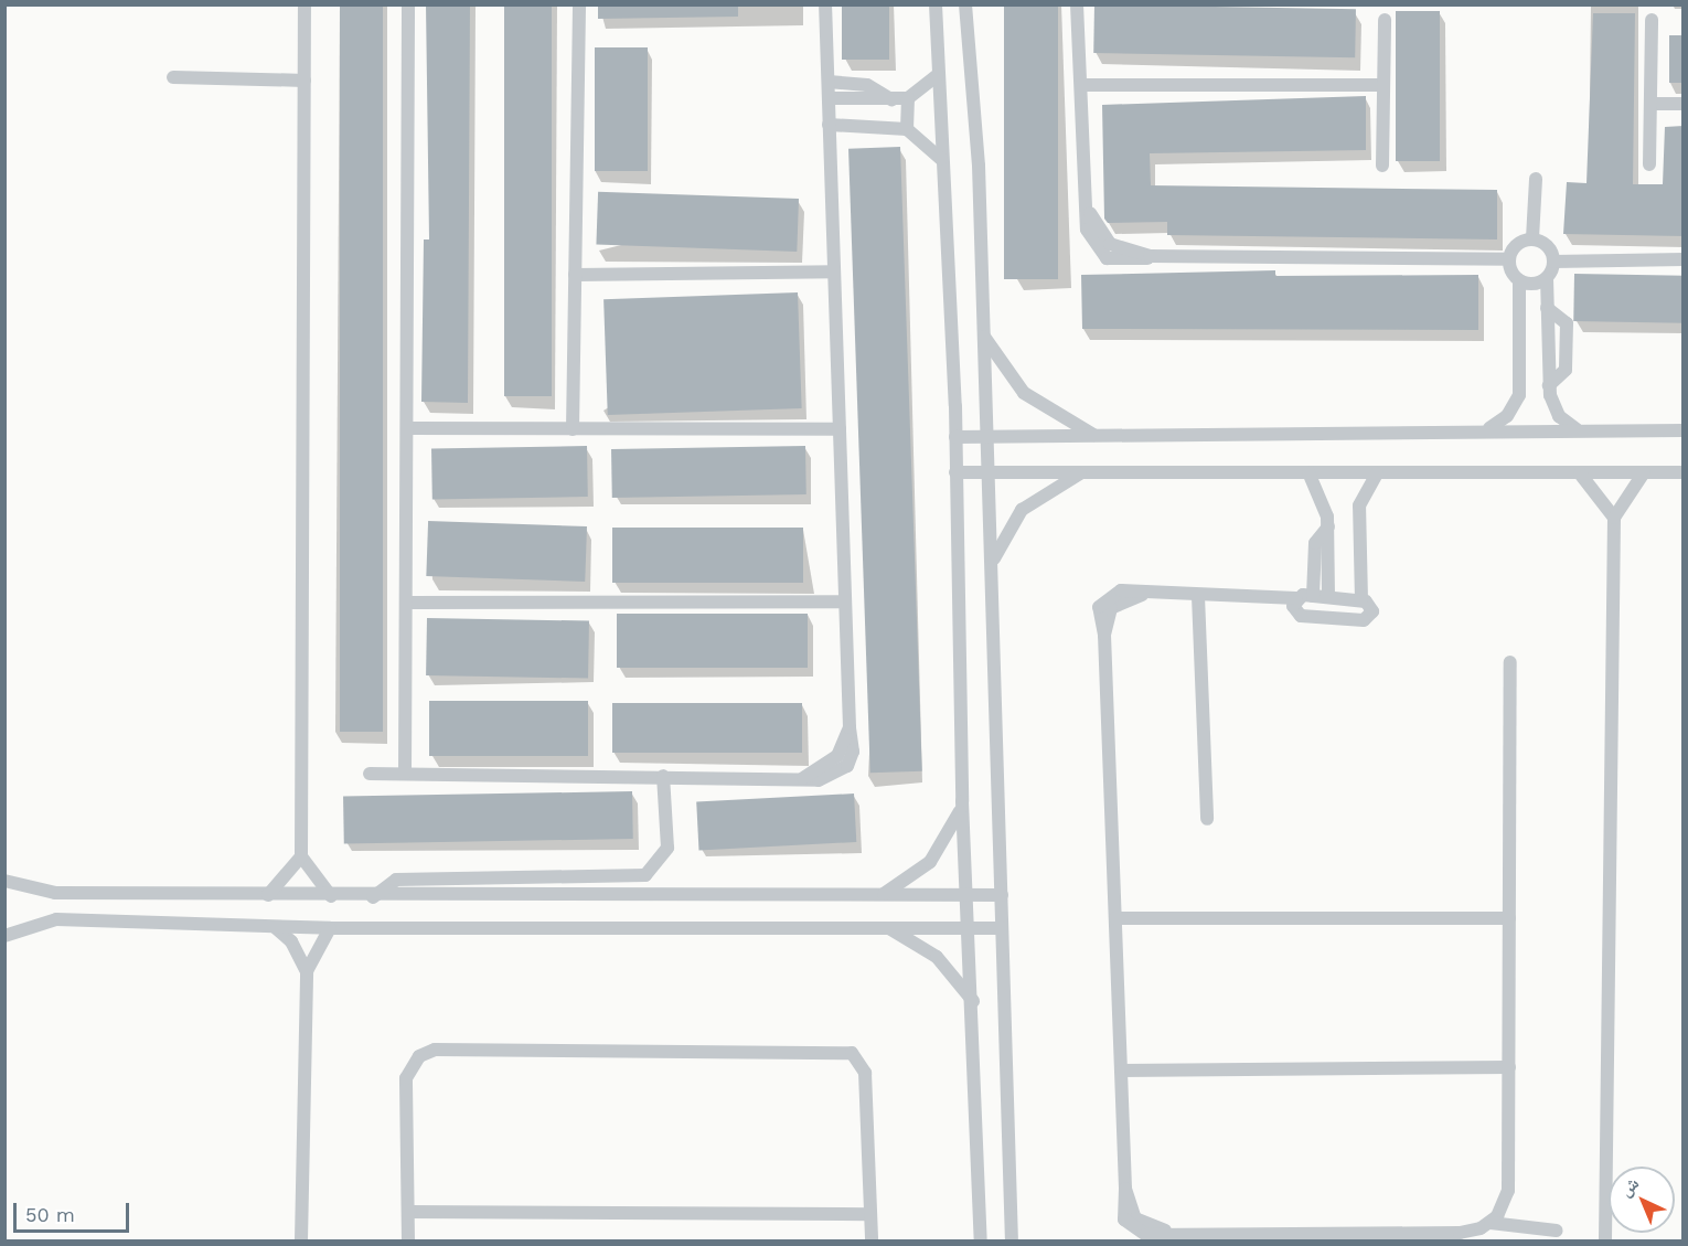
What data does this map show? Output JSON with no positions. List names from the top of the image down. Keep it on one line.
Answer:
{"scale_bar":"50 m","north":"top left"}
